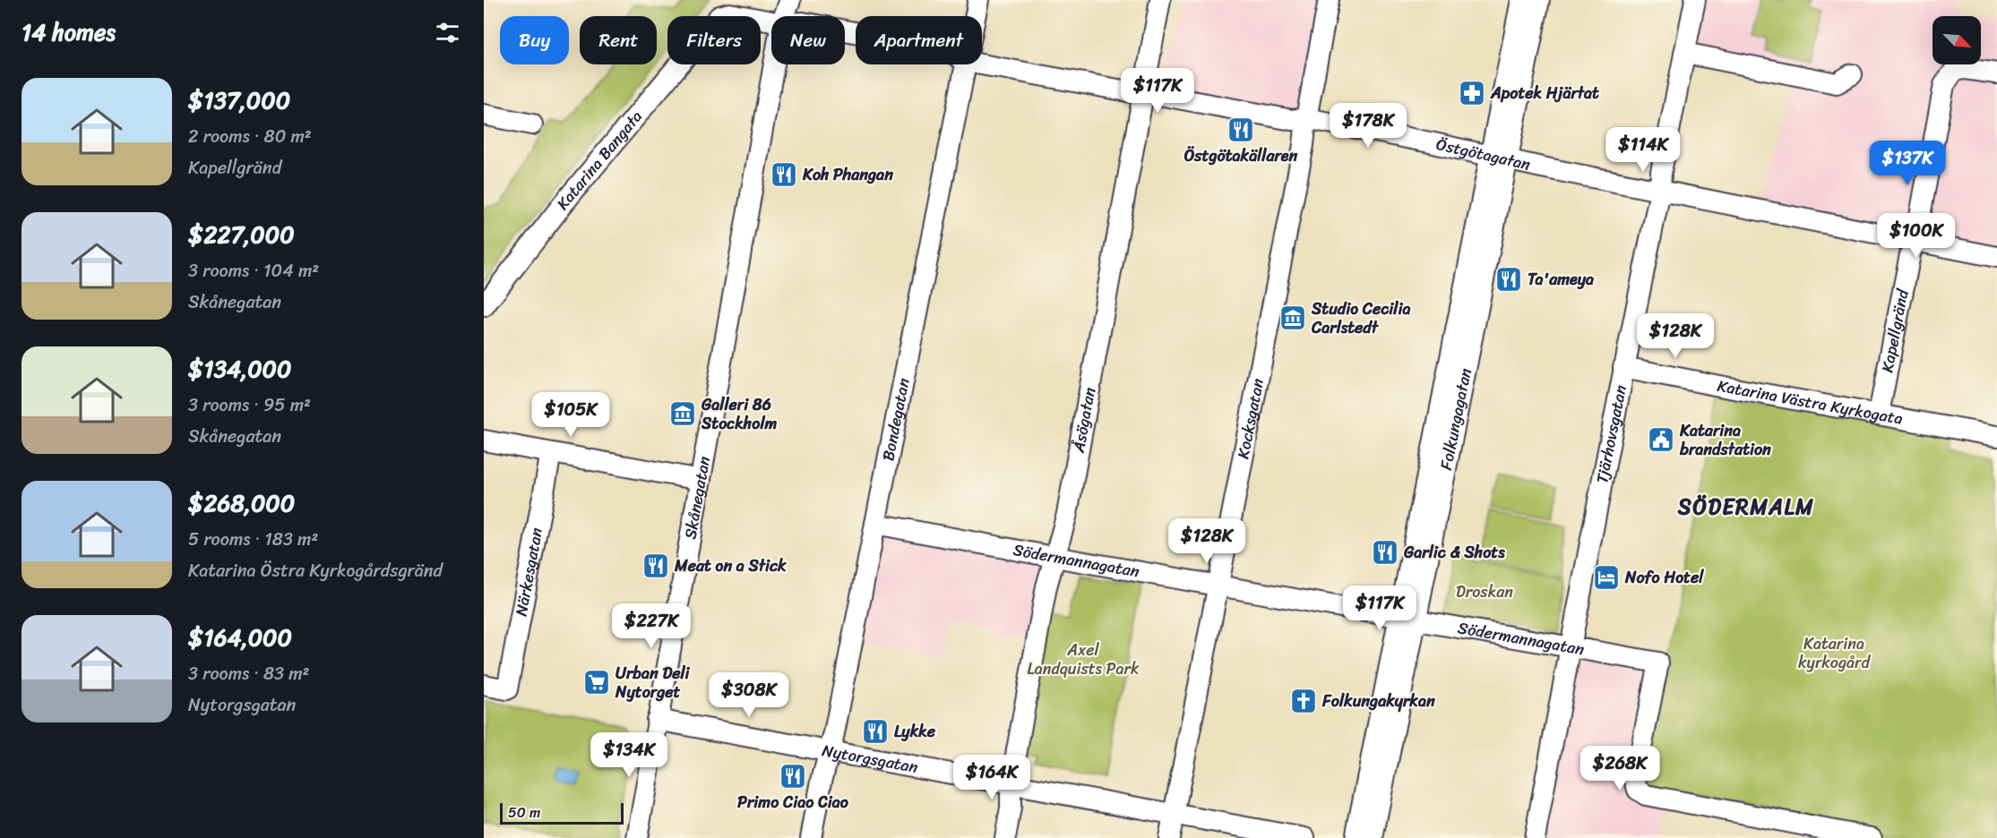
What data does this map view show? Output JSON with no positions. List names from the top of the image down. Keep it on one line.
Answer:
{"streets":{"street":["Östgötagatan","Katarina Bangata","Kapellgränd","Katarina Västra Kyrkogata","Bondegatan","Kocksgatan","Folkungagatan","Åsögatan","Tjärhovsgatan","Skånegatan","Södermannagatan","Närkesgatan","Nytorgsgatan"]},"crossings":[["Östgötagatan","Kapellgränd"],["Östgötagatan","Kocksgatan"],["Östgötagatan","Folkungagatan"],["Östgötagatan","Åsögatan"],["Östgötagatan","Tjärhovsgatan"],["Kapellgränd","Katarina Västra Kyrkogata"],["Katarina Västra Kyrkogata","Tjärhovsgatan"],["Bondegatan","Södermannagatan"],["Bondegatan","Nytorgsgatan"],["Kocksgatan","Södermannagatan"],["Kocksgatan","Nytorgsgatan"],["Folkungagatan","Södermannagatan"],["Åsögatan","Södermannagatan"],["Åsögatan","Nytorgsgatan"],["Tjärhovsgatan","Södermannagatan"],["Skånegatan","Nytorgsgatan"]],"districts":["SÖDERMALM"],"parks":["Droskan","Katarina kyrkogård","Axel Landquists Park"],"places":{"pharmacy":["Apotek Hjärtat"],"restaurant":["Östgötakällaren","Koh Phangan","Ta'ameya","Garlic & Shots","Meat on a Stick","Lykke","Primo Ciao Ciao"],"museum":["Studio Cecilia Carlstedt","Galleri 86 Stockholm"],"public building":["Katarina brandstation"],"hotel":["Nofo Hotel"],"supermarket":["Urban Deli Nytorget"],"church":["Folkungakyrkan"]},"scale_bar":"50 m","north":"bottom right","page":{"heading":"14 homes","chip":["Buy","Rent","Filters","New","Apartment"],"list":[{"name":"$137,000","note":"2 rooms · 80 m² · Kapellgränd"},{"name":"$227,000","note":"3 rooms · 104 m² · Skånegatan"},{"name":"$134,000","note":"3 rooms · 95 m² · Skånegatan"},{"name":"$268,000","note":"5 rooms · 183 m² · Katarina Östra Kyrkogårdsgränd"},{"name":"$164,000","note":"3 rooms · 83 m² · Nytorgsgatan"}],"price":["$117K","$178K","$114K","$137K","$100K","$128K","$105K","$128K","$117K","$227K","$308K","$134K","$268K","$164K"],"scale":"50 m"}}
